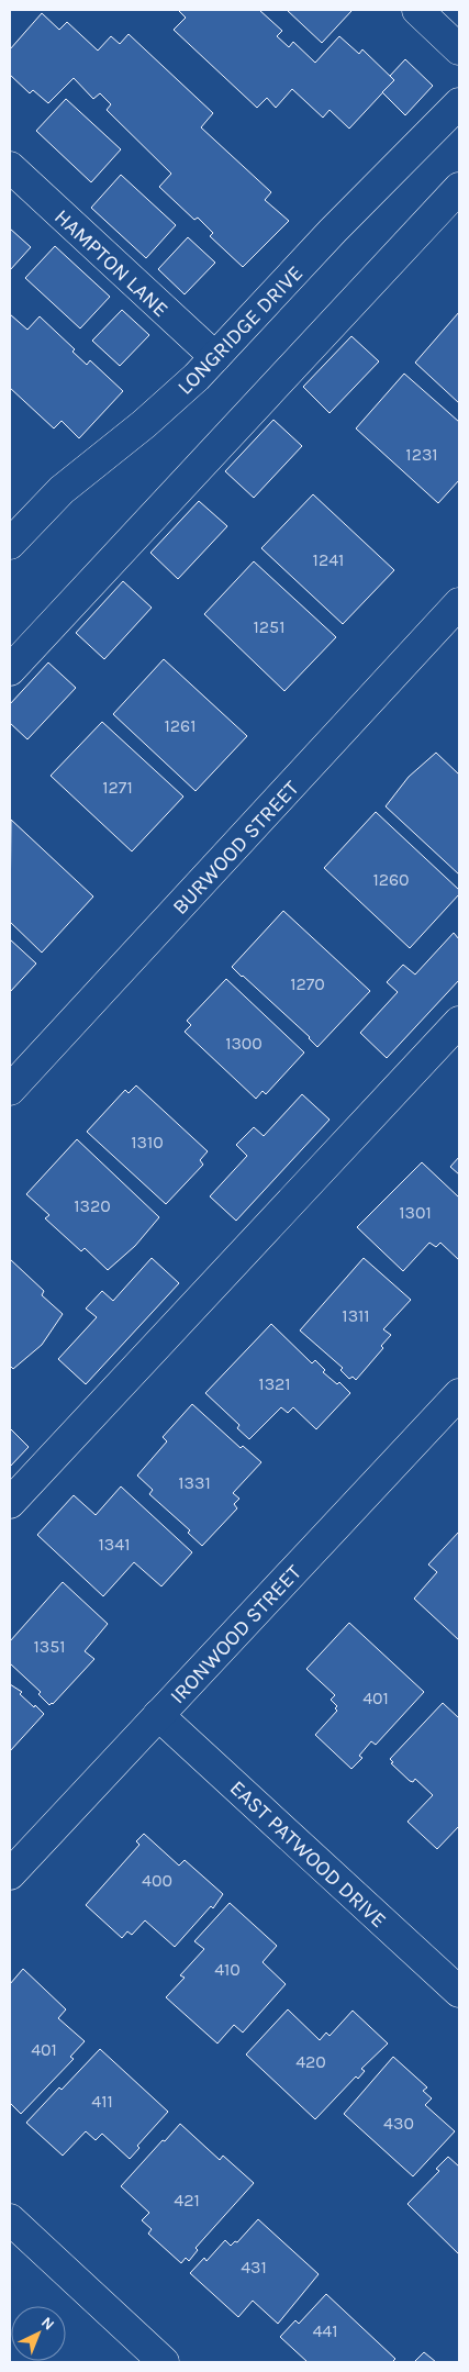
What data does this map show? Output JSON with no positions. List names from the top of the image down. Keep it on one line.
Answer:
{"streets":{"street":["HAMPTON LANE","LONGRIDGE DRIVE","BURWOOD STREET","IRONWOOD STREET","EAST PATWOOD DRIVE"]},"crossings":[["HAMPTON LANE","LONGRIDGE DRIVE"],["IRONWOOD STREET","EAST PATWOOD DRIVE"]],"house_numbers":["1231","1241","1251","1261","1271","1260","1270","1300","1310","1320","1301","1311","1321","1331","1341","1351","401","400","410","401","420","411","430","421","431","441"],"north":"top right"}
